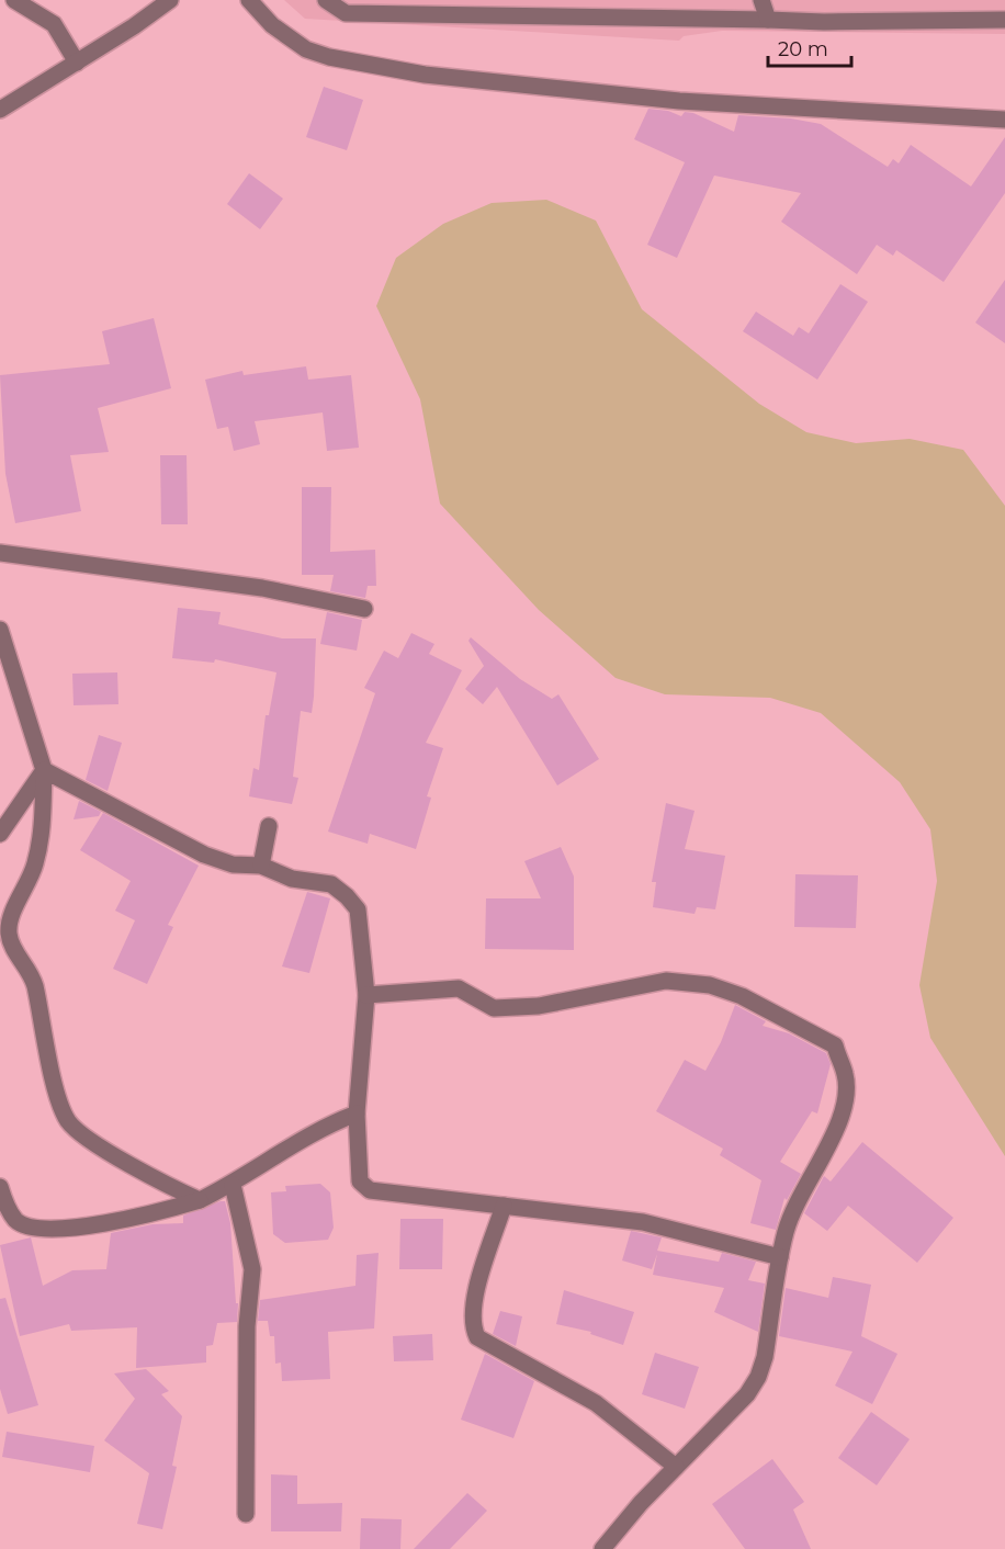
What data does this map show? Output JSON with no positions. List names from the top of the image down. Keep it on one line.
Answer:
{"scale_bar":"20 m"}
